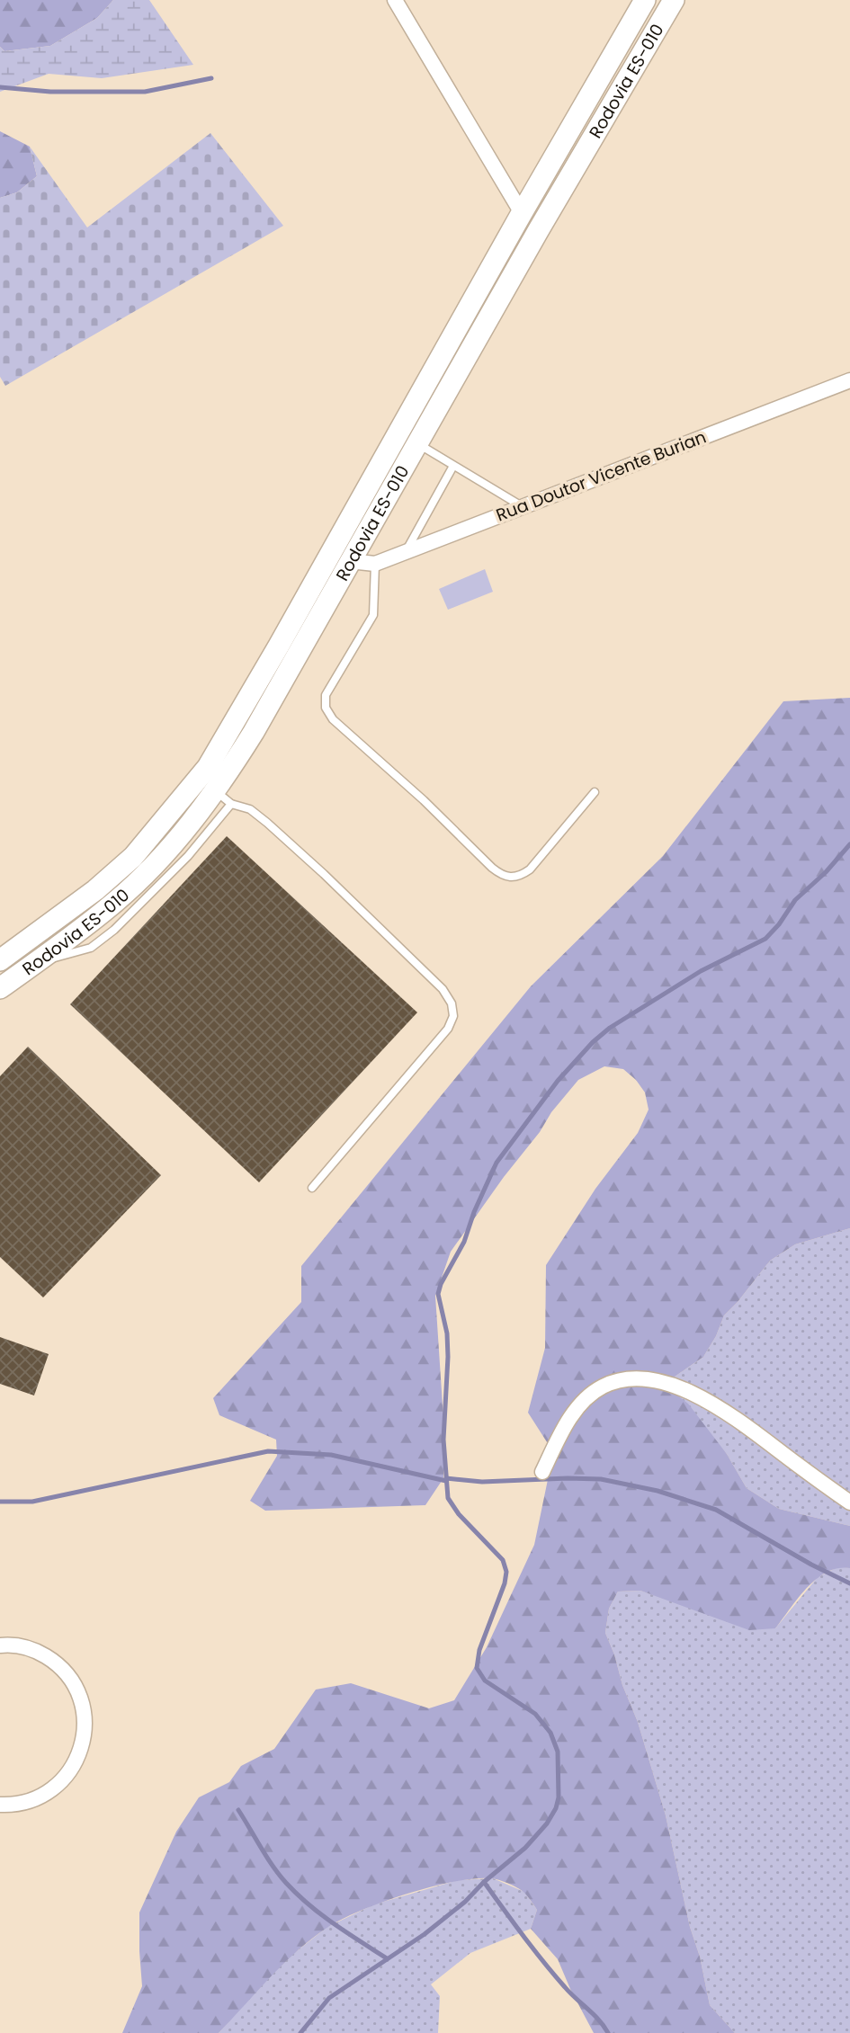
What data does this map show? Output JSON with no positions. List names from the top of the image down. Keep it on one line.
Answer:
{"streets":{"main road":["Rodovia ES-010"],"street":["Rua Doutor Vicente Burian"]},"crossings":[["Rodovia ES-010","Rua Doutor Vicente Burian"]]}
